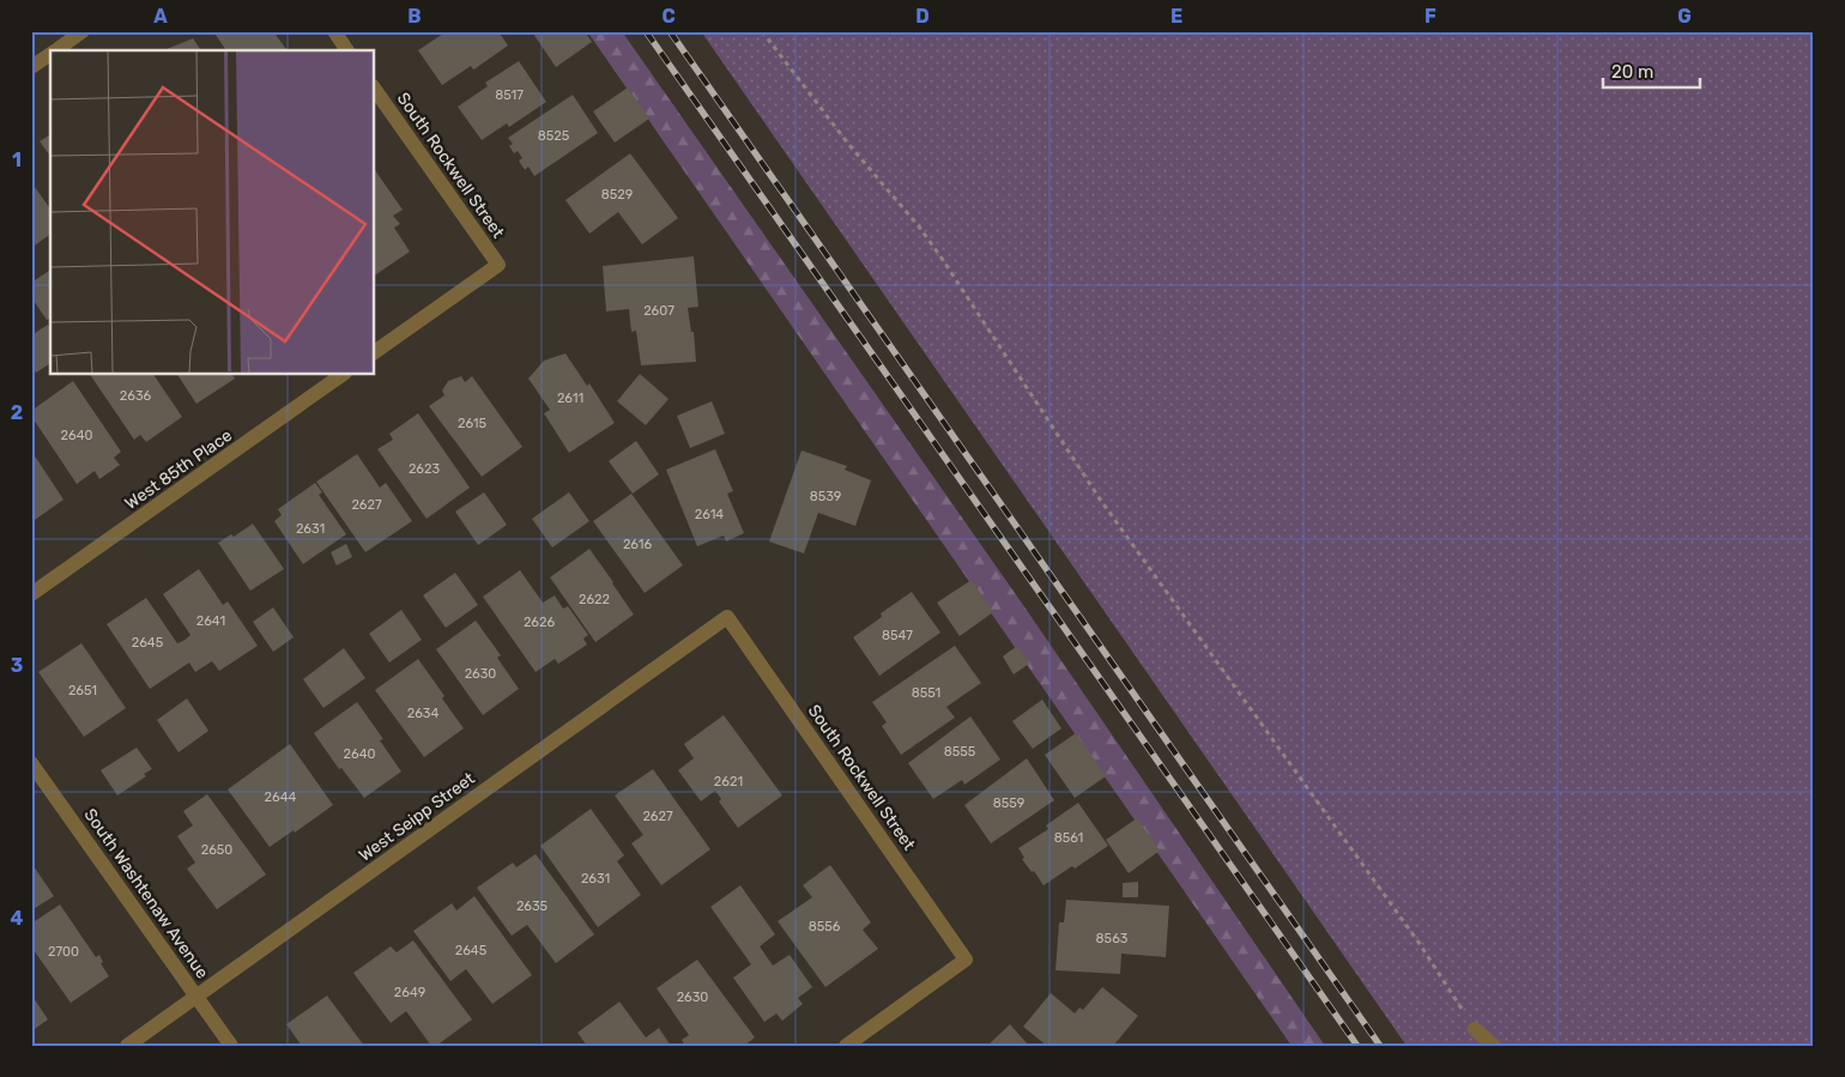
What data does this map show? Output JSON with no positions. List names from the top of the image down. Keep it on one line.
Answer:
{"streets":{"street":["South Rockwell Street","West 85th Place","West Seipp Street","South Washtenaw Avenue"]},"crossings":[["South Rockwell Street","West Seipp Street"],["West Seipp Street","South Washtenaw Avenue"]],"house_numbers":["8517","8525","8529","2607","2636","2611","2615","2640","2623","8539","2627","2614","2631","2616","2622","2641","2626","8547","2645","2630","2651","8551","2634","8555","2640","2621","2644","8559","2627","8561","2650","2631","2635","8556","8563","2645","2700","2649","2630"],"scale_bar":"20 m","grid":{"columns":["A","B","C","D","E","F","G"],"rows":["1","2","3","4"]}}
